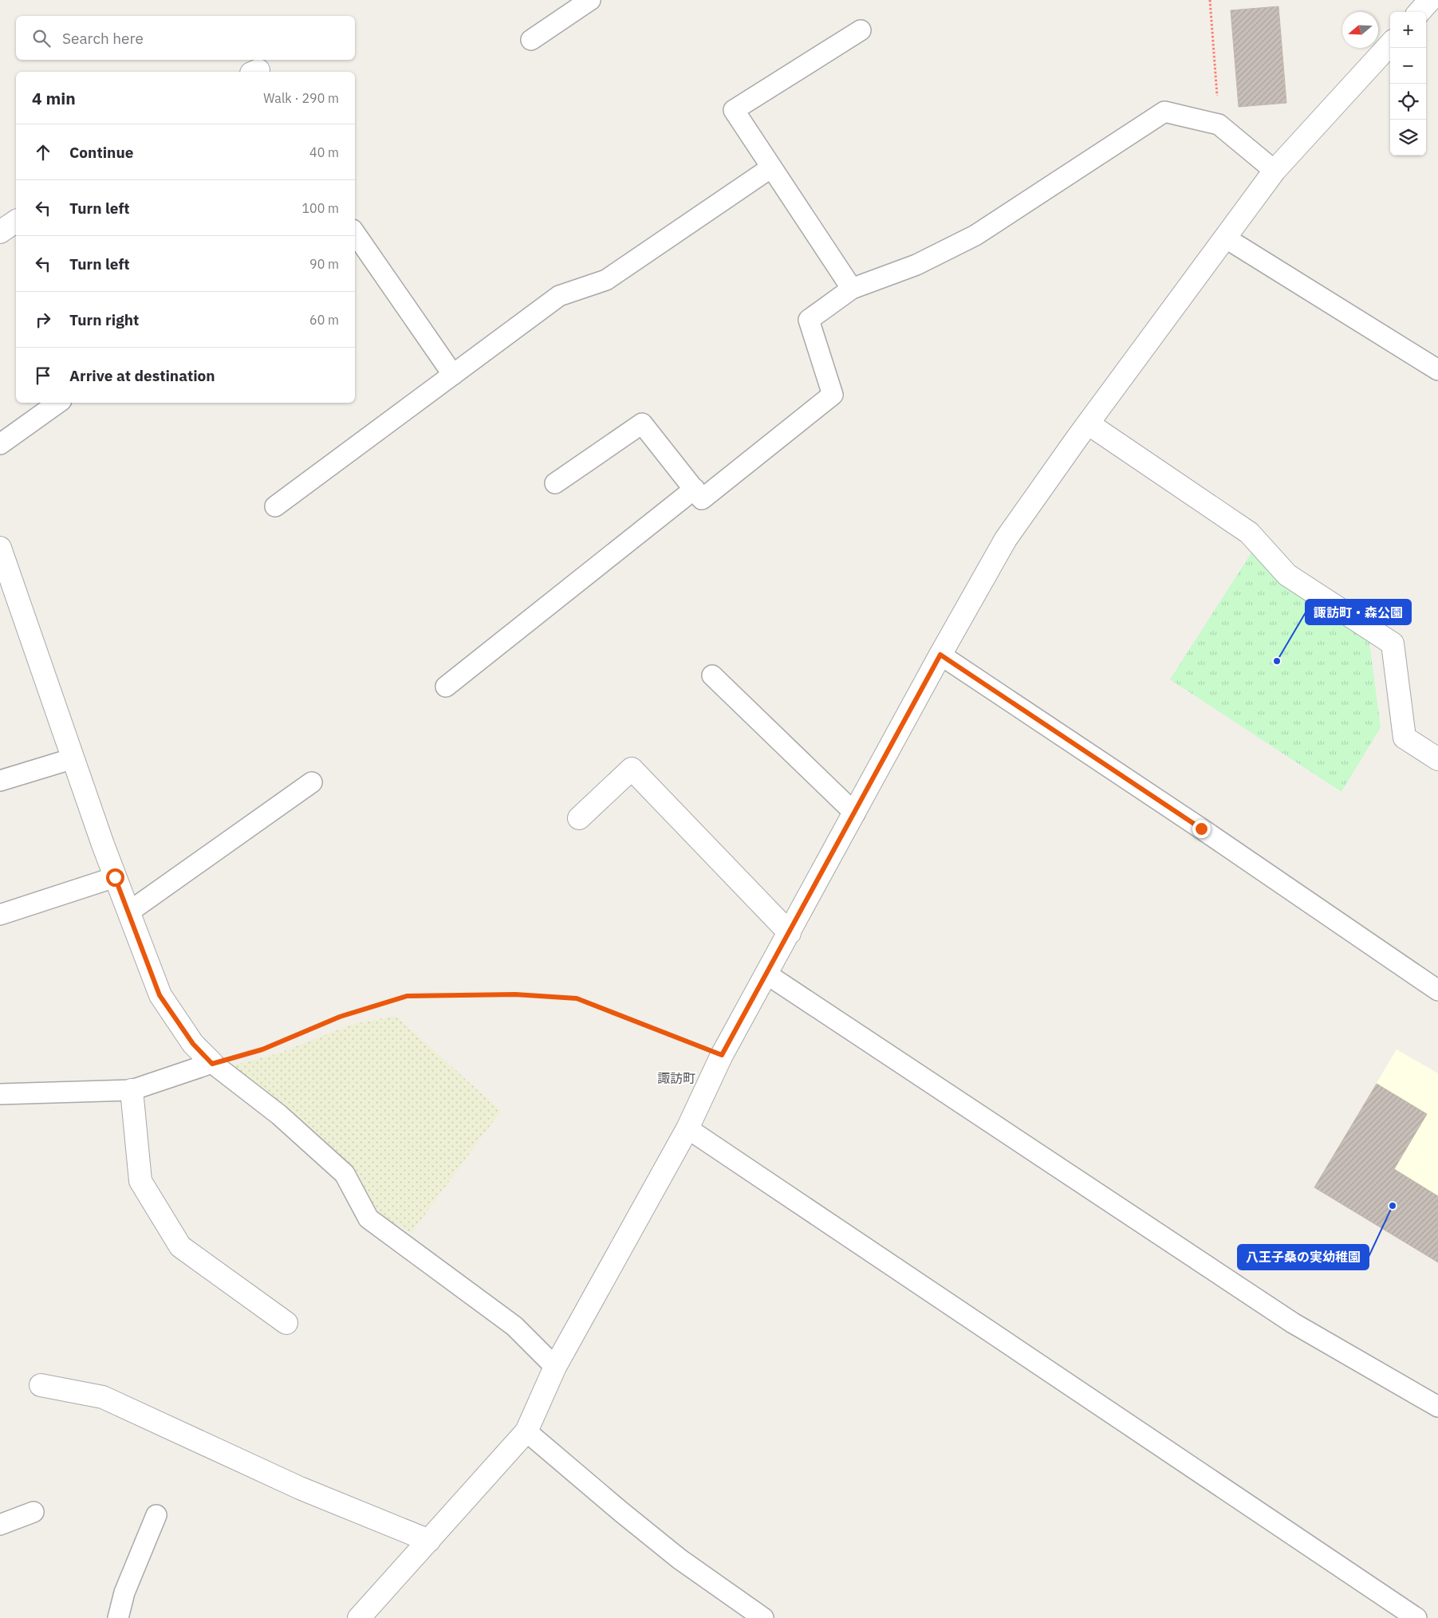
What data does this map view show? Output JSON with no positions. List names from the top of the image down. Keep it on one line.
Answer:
{"districts":["諏訪町"],"places":["諏訪町・森公園","八王子桑の実幼稚園"],"north":"left","page":{"map_buttons":["+","−"],"search":"Search here","heading":["4 min","Walk · 290 m"],"list":[["Continue","40 m"],["Turn left","100 m"],["Turn left","90 m"],["Turn right","60 m"],"Arrive at destination"]}}
